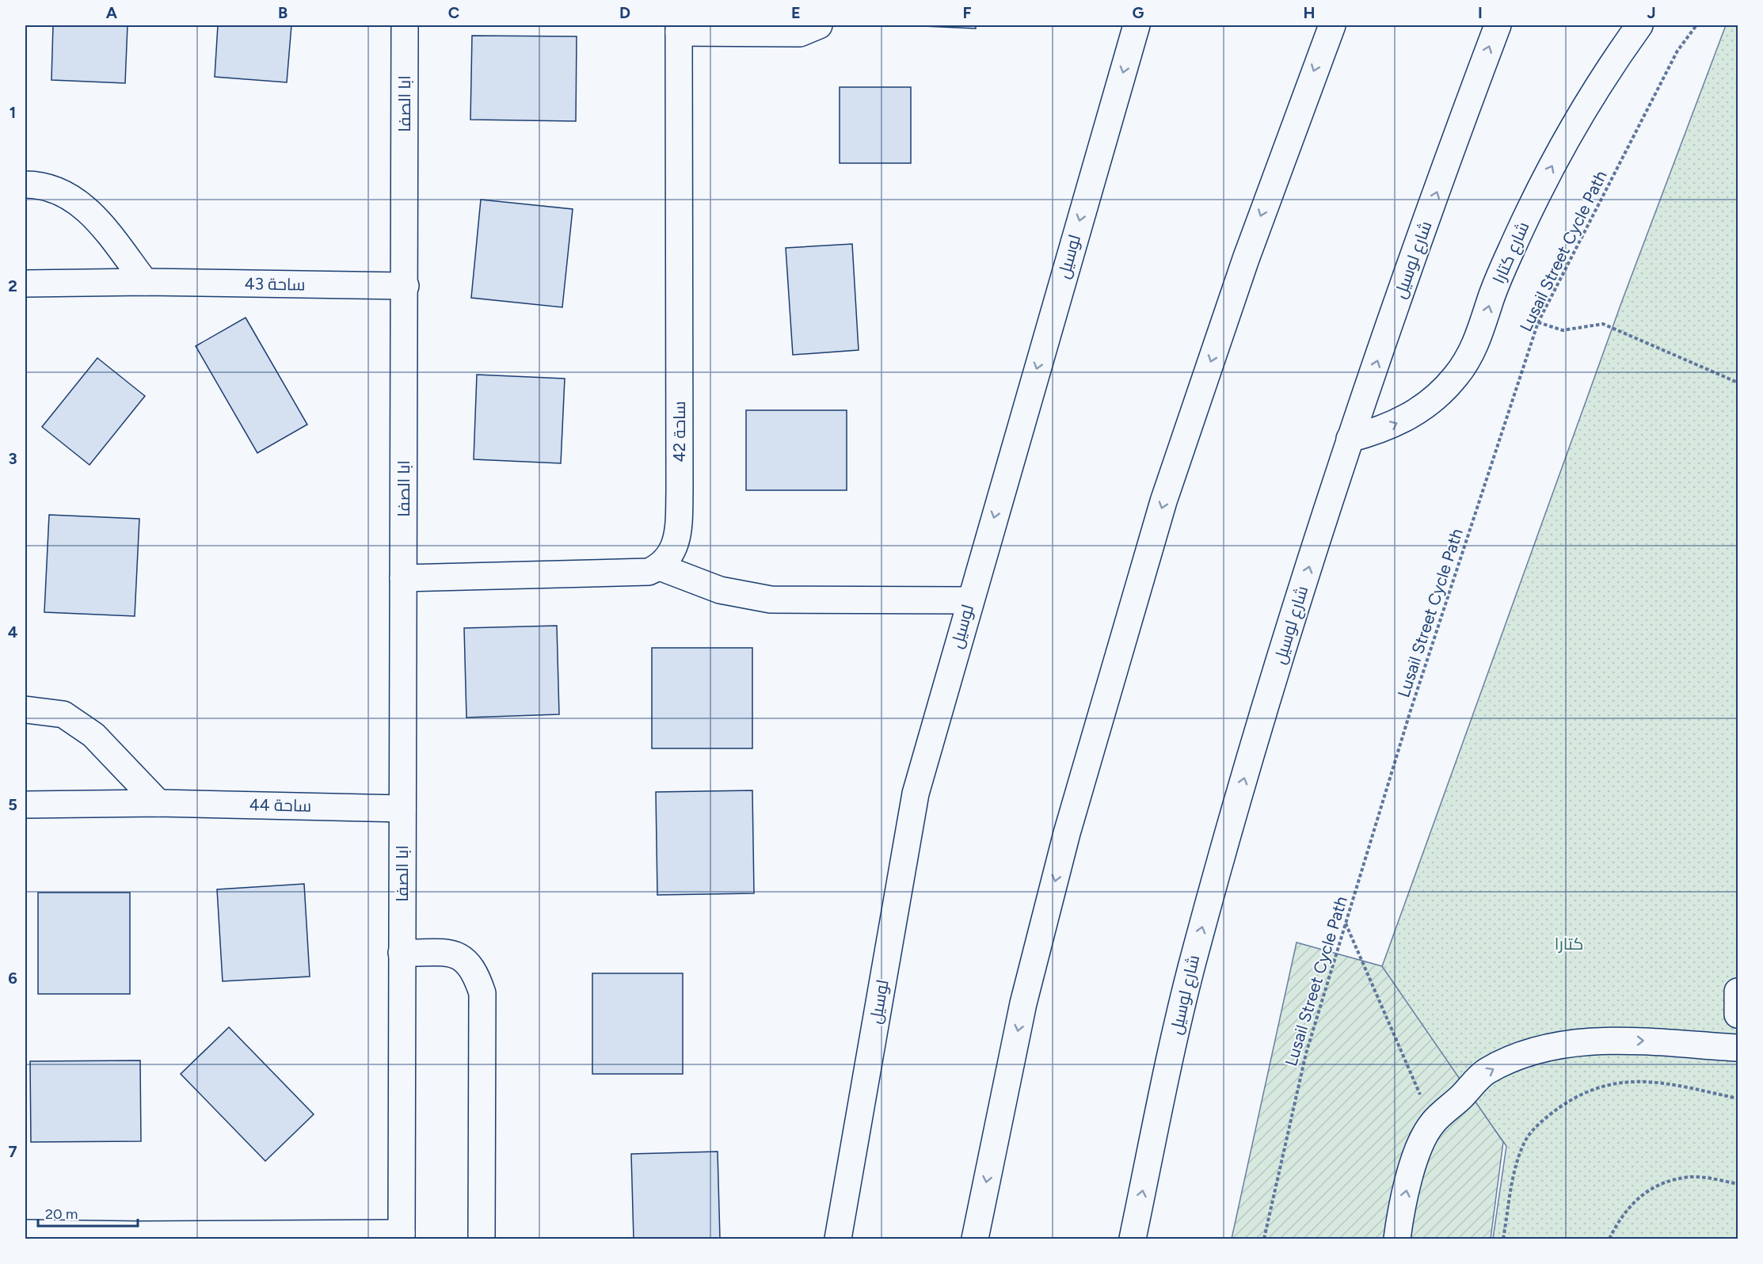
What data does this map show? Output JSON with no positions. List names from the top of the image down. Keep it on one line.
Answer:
{"streets":{"main road":["ابا الصفا","شارع كتارا","لوسيل","شارع لوسيل","ساحة 43","ساحة 42","ساحة 44"],"path":["Lusail Street Cycle Path"]},"crossings":[["ابا الصفا","ساحة 43"],["ابا الصفا","ساحة 44"],["شارع كتارا","شارع لوسيل"]],"one_way":["شارع كتارا"],"parks":["كتارا"],"scale_bar":"20 m","grid":{"columns":["A","B","C","D","E","F","G","H","I","J"],"rows":["1","2","3","4","5","6","7"]}}
